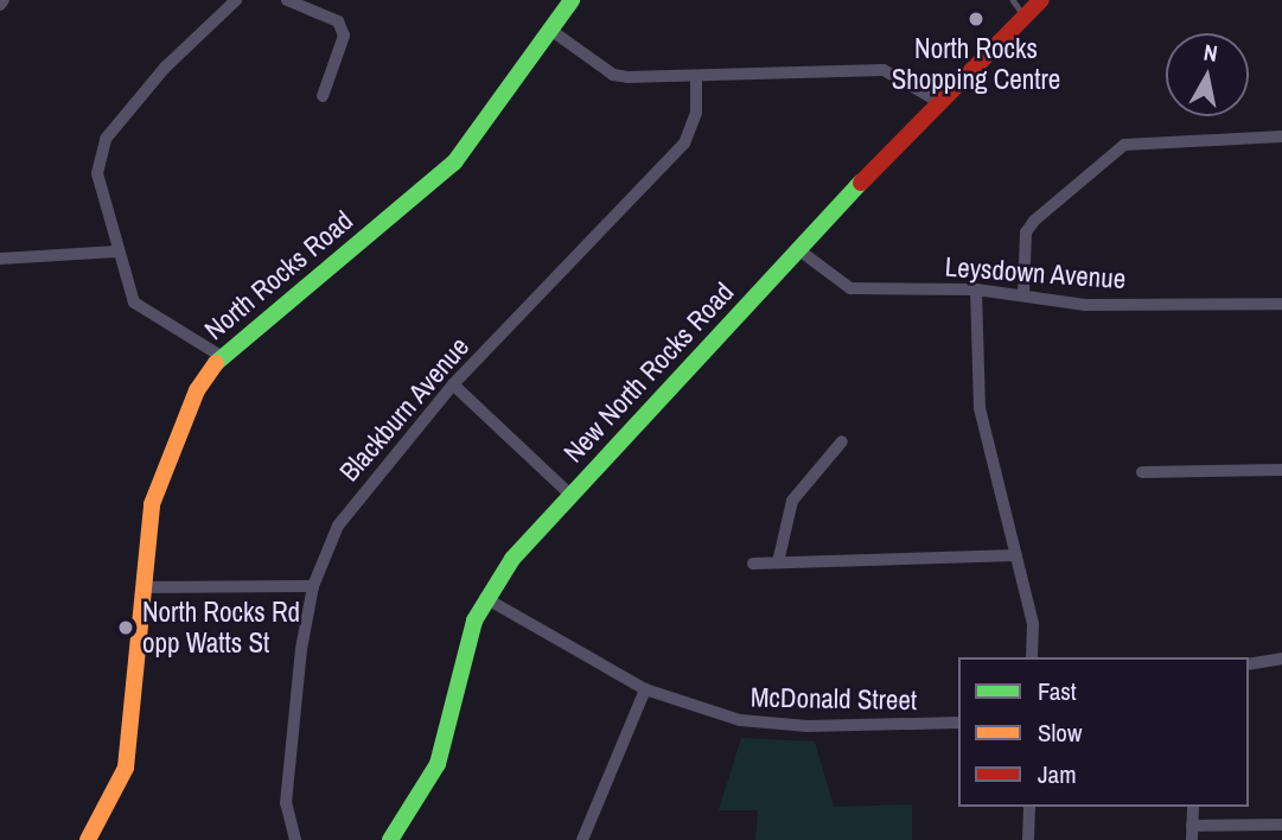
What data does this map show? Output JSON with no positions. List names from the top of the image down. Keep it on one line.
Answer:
{"streets":{"street":["Leysdown Avenue","North Rocks Road","New North Rocks Road","Blackburn Avenue","McDonald Street"]},"crossings":[["Leysdown Avenue","New North Rocks Road"],["New North Rocks Road","McDonald Street"]],"places":["North Rocks Shopping Centre","North Rocks Rd opp Watts St"],"legend":["Fast","Slow","Jam"],"north":"top"}
